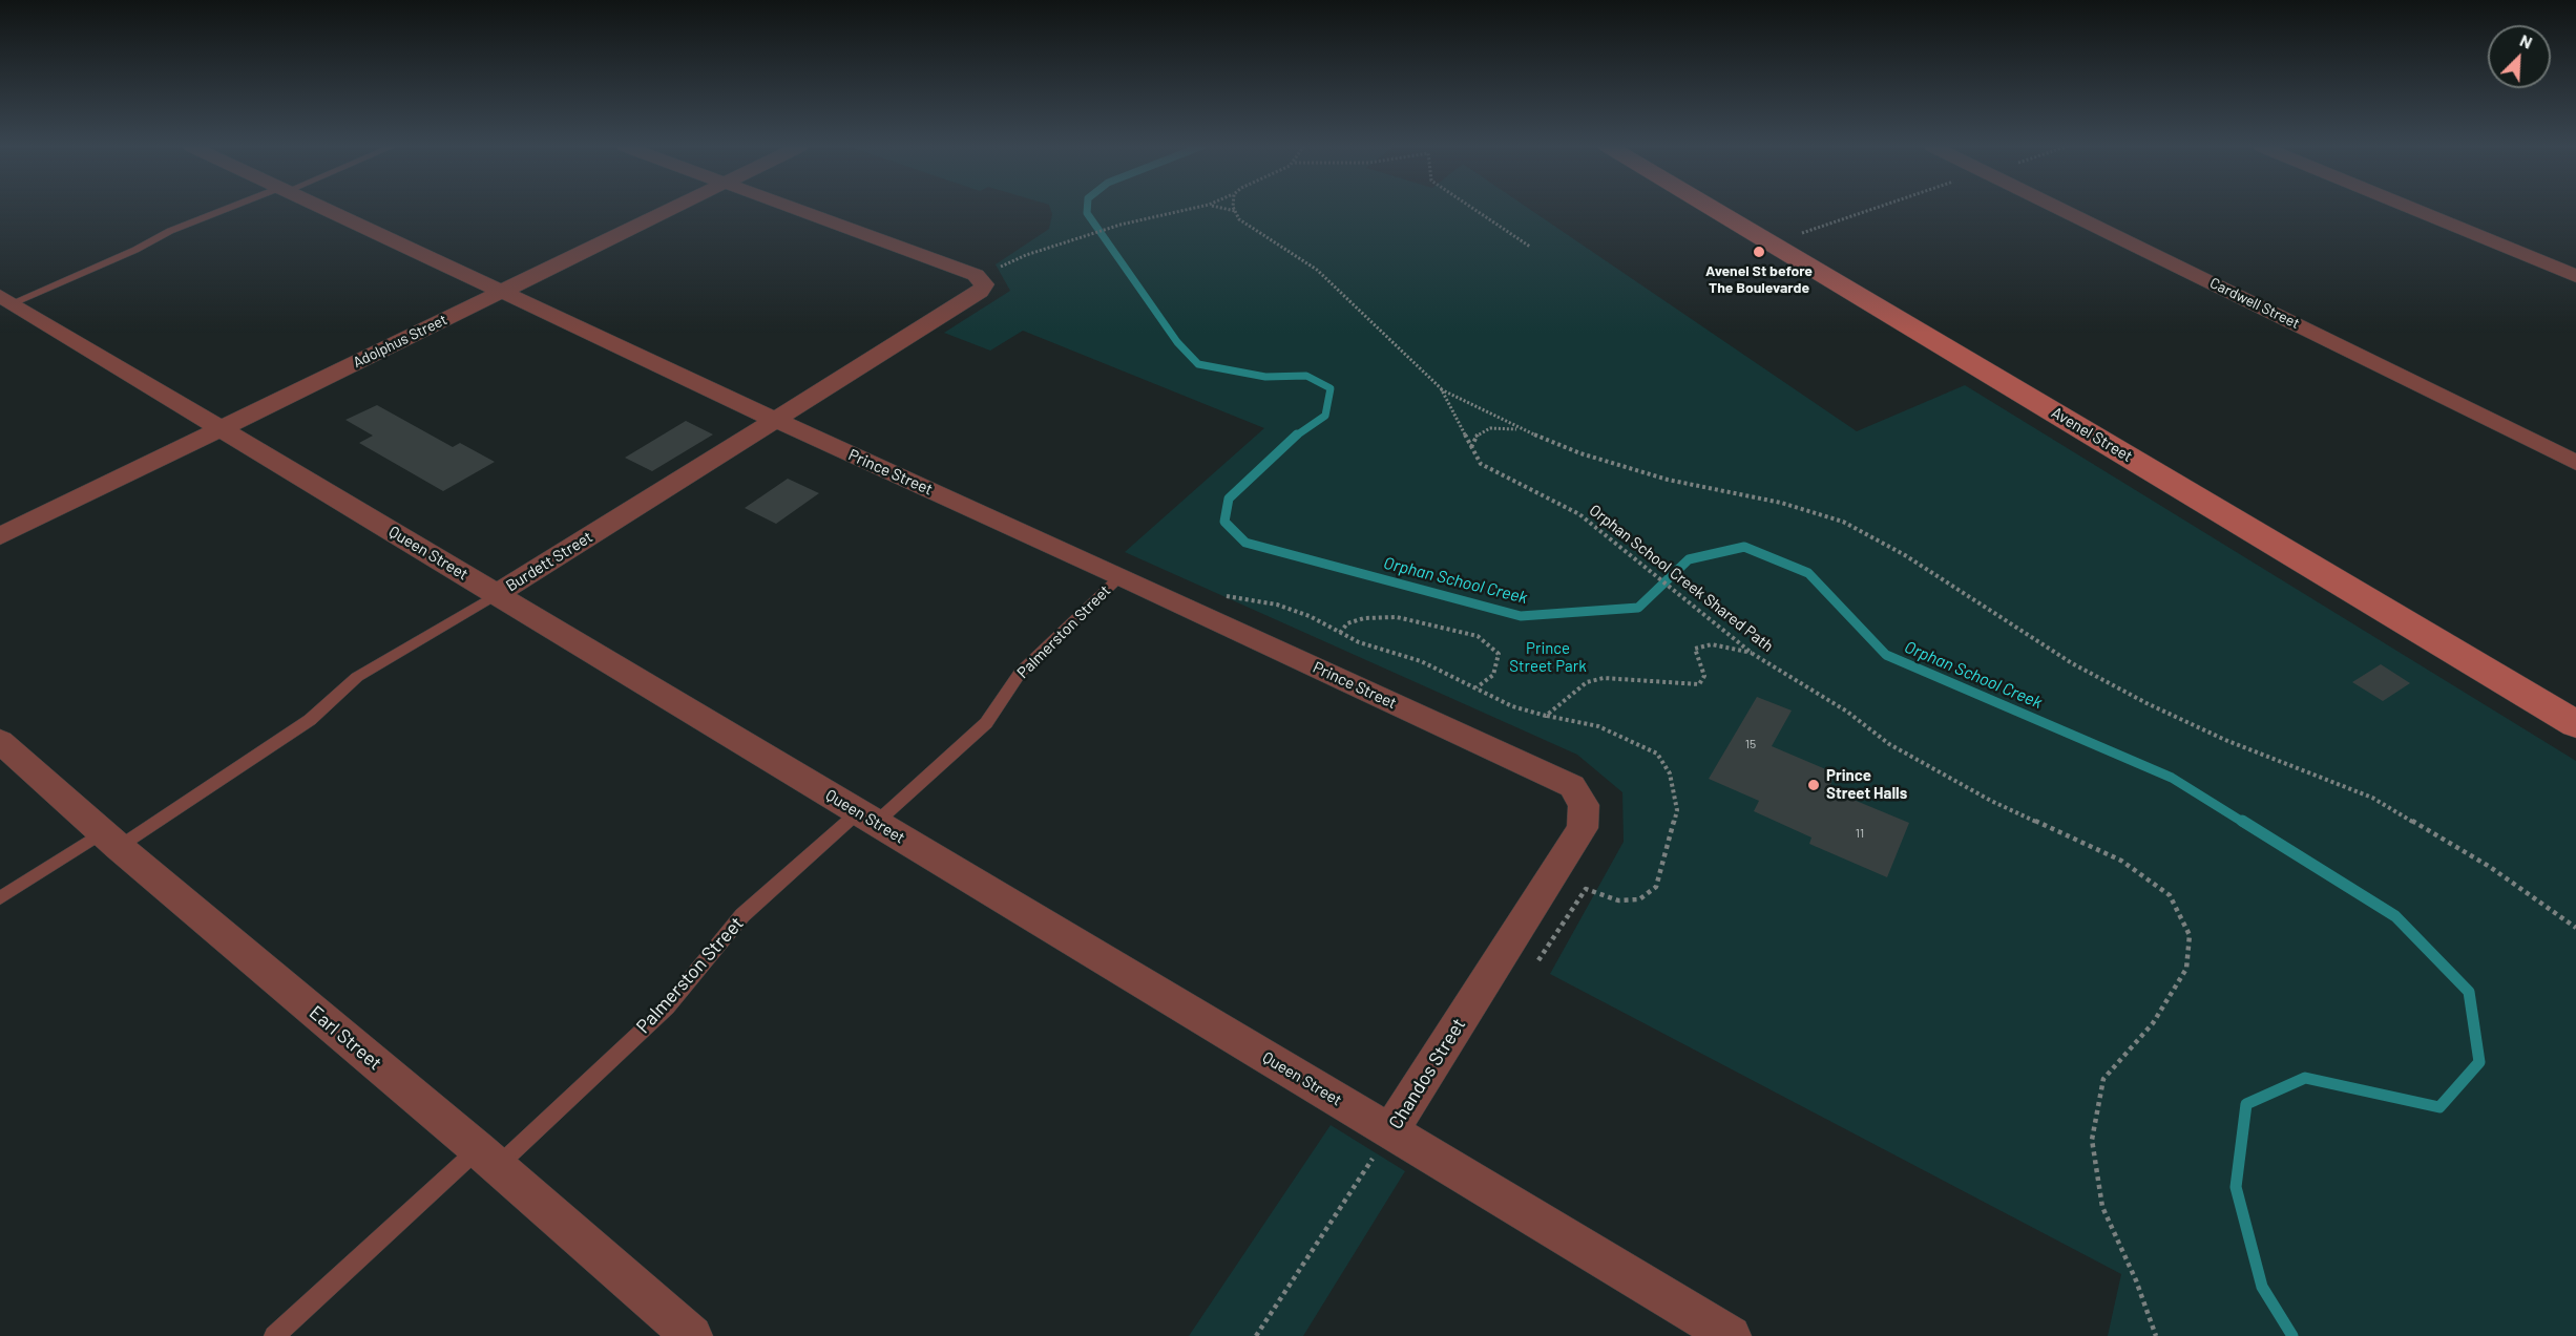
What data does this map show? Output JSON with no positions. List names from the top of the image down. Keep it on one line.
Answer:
{"streets":{"street":["Cardwell Street","Adolphus Street","Avenel Street","Prince Street","Queen Street","Burdett Street","Earl Street","Chandos Street"],"lane":["Palmerston Street"],"path":["Orphan School Creek Shared Path"]},"crossings":[["Adolphus Street","Prince Street"],["Adolphus Street","Queen Street"],["Prince Street","Burdett Street"],["Prince Street","Palmerston Street"],["Prince Street","Chandos Street"],["Queen Street","Burdett Street"],["Queen Street","Palmerston Street"],["Queen Street","Chandos Street"],["Burdett Street","Earl Street"],["Palmerston Street","Earl Street"]],"water":["Orphan School Creek"],"parks":["Prince Street Park"],"places":["Avenel St before The Boulevarde","Prince Street Halls"],"house_numbers":["15","11"],"north":"top right"}
